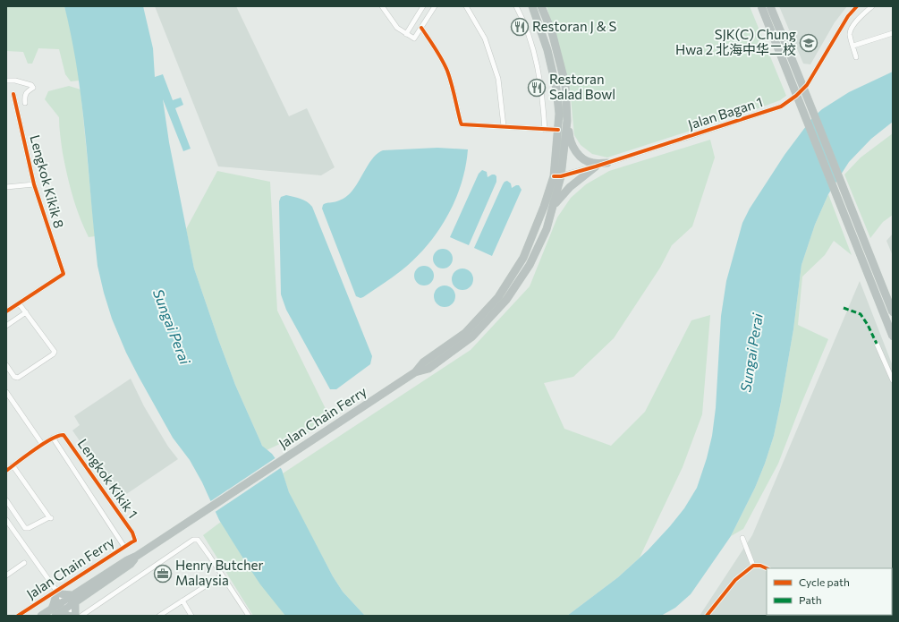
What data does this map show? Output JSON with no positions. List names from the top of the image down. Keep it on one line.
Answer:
{"streets":{"highway":["Jalan Chain Ferry"],"street":["Jalan Bagan 1","Lengkok Kikik 8","Lengkok Kikik 1"]},"crossings":[["Jalan Bagan 1","Jalan Chain Ferry"],["Jalan Chain Ferry","Lengkok Kikik 1"]],"water":["Sungai Perai"],"places":{"restaurant":["Restoran J & S","Restoran Salad Bowl"],"school or university":["SJK(C) Chung Hwa 2 北海中华二校"],"office":["Henry Butcher Malaysia"]},"legend":["Cycle path","Path"]}
